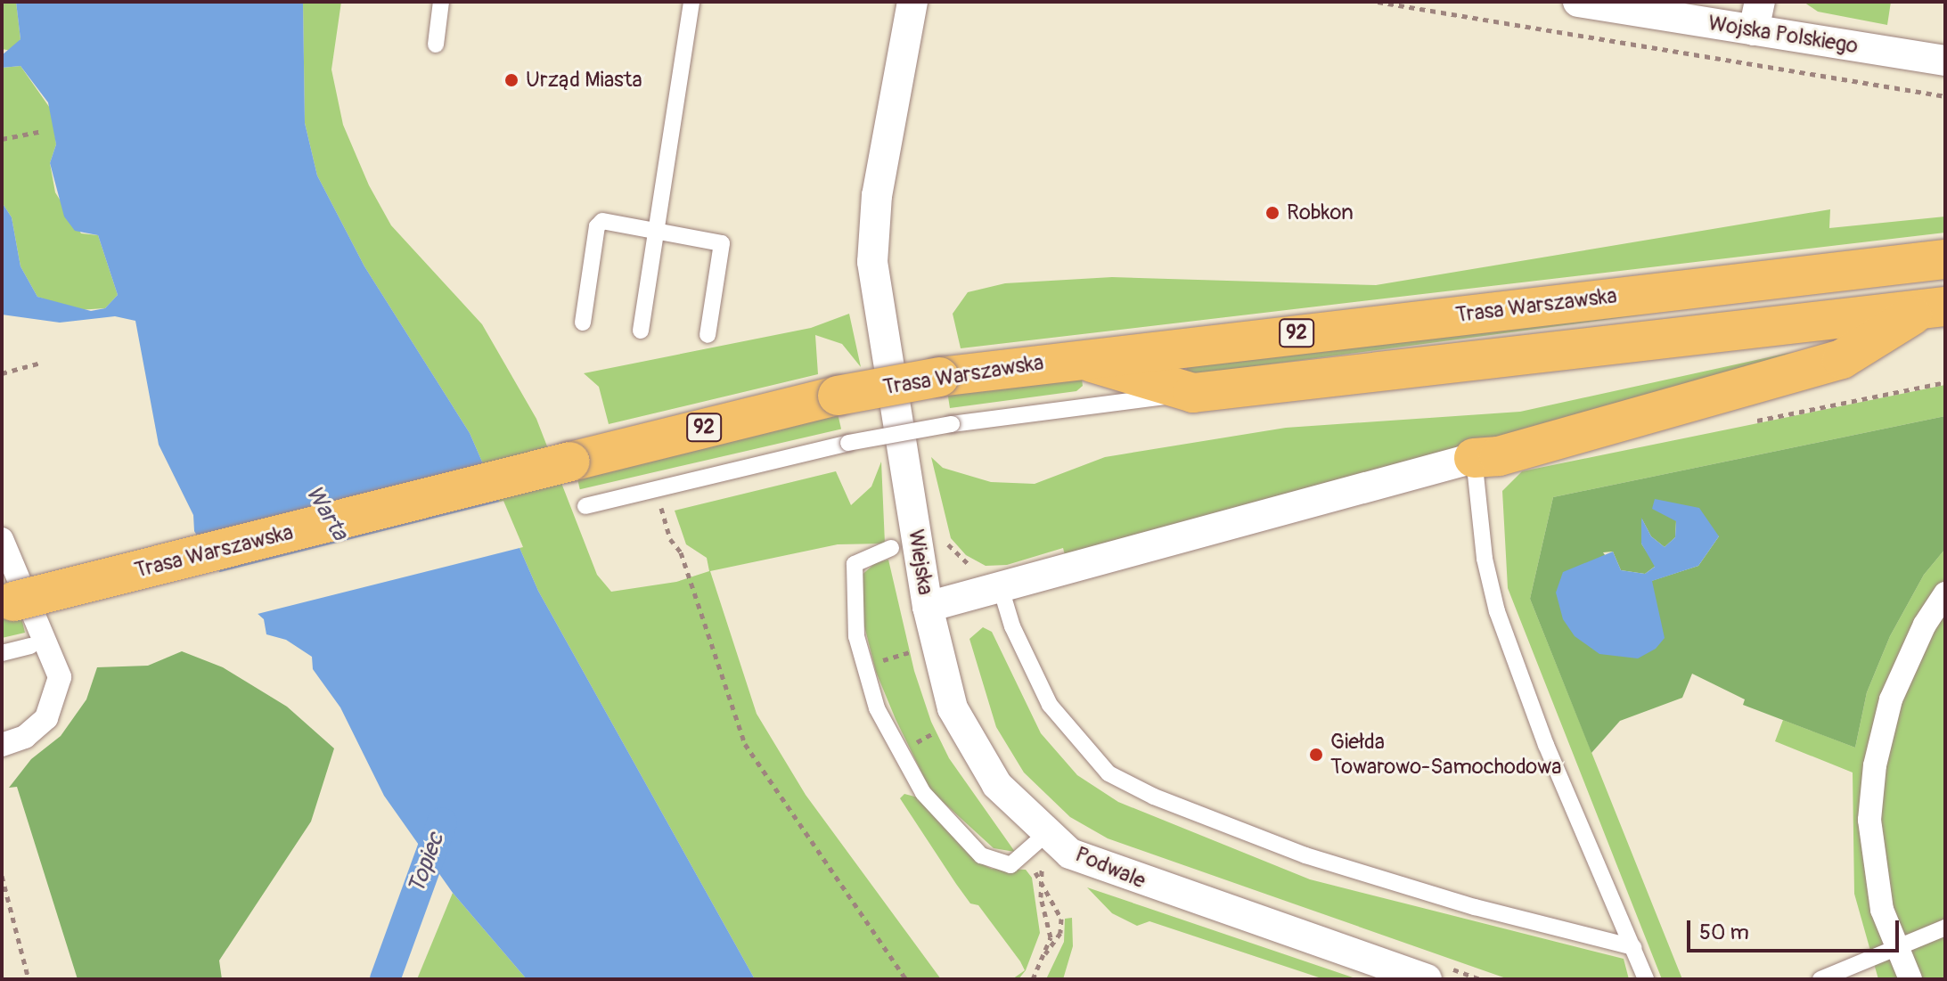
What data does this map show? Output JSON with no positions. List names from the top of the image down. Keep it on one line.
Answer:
{"streets":{"main road":["Trasa Warszawska","92"],"street":["Wojska Polskiego","Wiejska","Podwale"]},"crossings":[["Wiejska","Podwale"]],"water":["Warta","Topiec"],"places":["Urząd Miasta","Robkon","Giełda Towarowo-Samochodowa"],"scale_bar":"50 m"}
